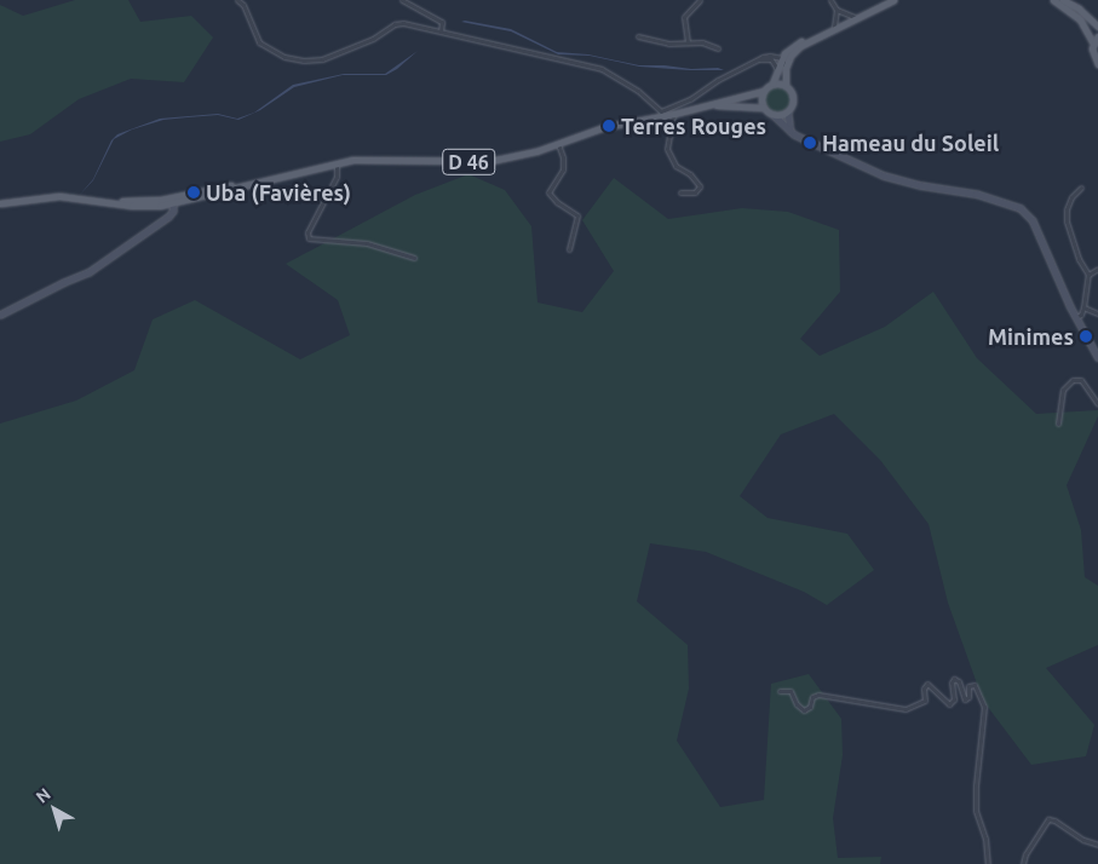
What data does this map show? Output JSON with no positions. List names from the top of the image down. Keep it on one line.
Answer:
{"streets":{"main road":["D 46"]},"places":["Terres Rouges","Hameau du Soleil","Uba (Favières)","Minimes"],"north":"top left"}
